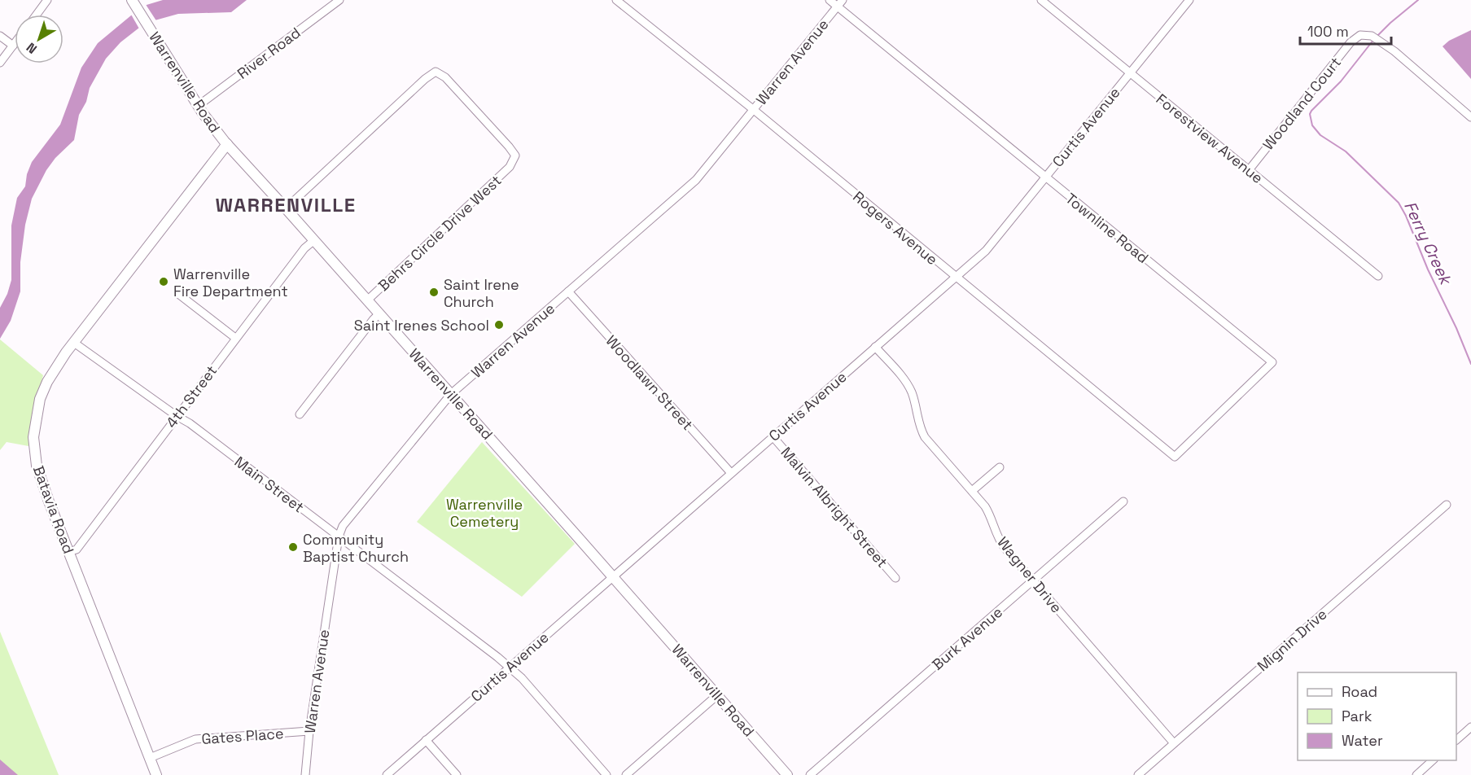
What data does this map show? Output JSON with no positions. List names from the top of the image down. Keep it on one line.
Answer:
{"streets":{"main road":["Warrenville Road","Batavia Road"],"street":["River Road","Warren Avenue","Woodland Court","Curtis Avenue","Forestview Avenue","Rogers Avenue","Townline Road","Behrs Circle Drive West","Woodlawn Street","4th Street","Main Street","Malvin Albright Street","Wagner Drive","Burk Avenue","Mignin Drive","Gates Place"]},"crossings":[["River Road","Warrenville Road"],["Warren Avenue","Warrenville Road"],["Warren Avenue","Rogers Avenue"],["Warren Avenue","Townline Road"],["Warren Avenue","Woodlawn Street"],["Warren Avenue","Main Street"],["Warren Avenue","Gates Place"],["Warrenville Road","Curtis Avenue"],["Warrenville Road","Behrs Circle Drive West"],["Warrenville Road","4th Street"],["Warrenville Road","Batavia Road"],["Woodland Court","Forestview Avenue"],["Curtis Avenue","Forestview Avenue"],["Curtis Avenue","Rogers Avenue"],["Curtis Avenue","Townline Road"],["Curtis Avenue","Woodlawn Street"],["Curtis Avenue","Main Street"],["Curtis Avenue","Malvin Albright Street"],["Curtis Avenue","Wagner Drive"],["Rogers Avenue","Townline Road"],["4th Street","Main Street"],["4th Street","Batavia Road"],["Main Street","Batavia Road"],["Batavia Road","Gates Place"],["Wagner Drive","Burk Avenue"],["Wagner Drive","Mignin Drive"]],"districts":["WARRENVILLE"],"water":["Ferry Creek"],"parks":["Warrenville Cemetery"],"places":["Warrenville Fire Department","Saint Irene Church","Saint Irenes School","Community Baptist Church"],"legend":["Road","Park","Water"],"scale_bar":"100 m","north":"bottom left"}
